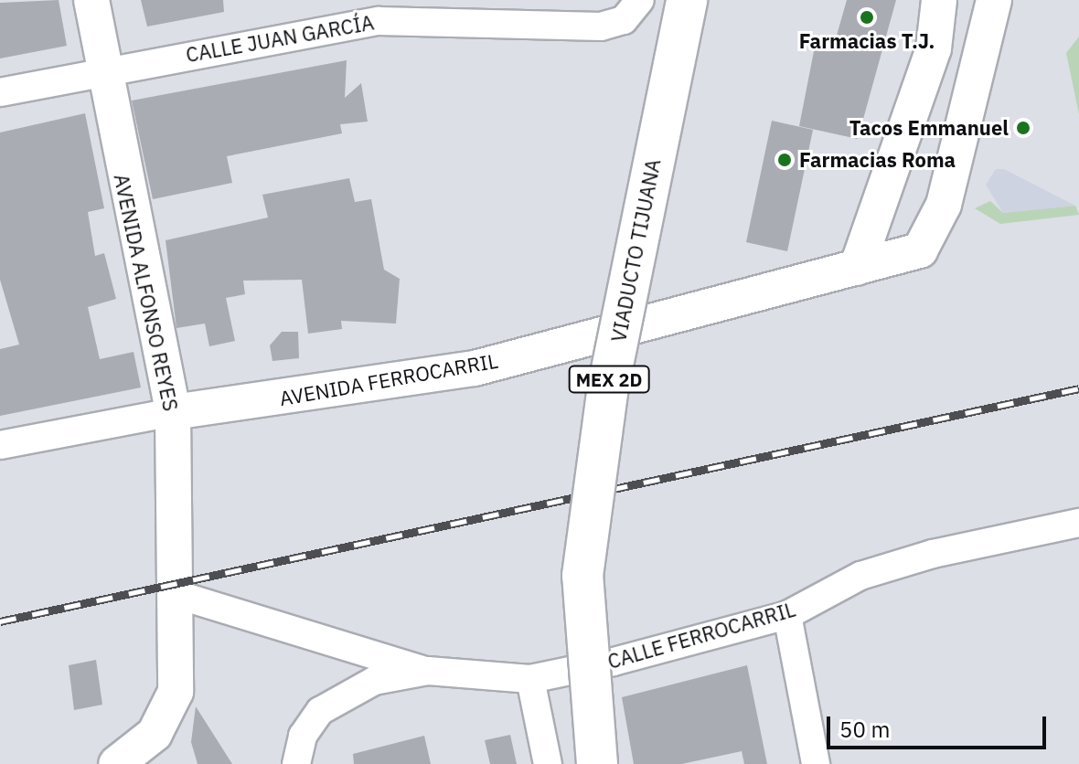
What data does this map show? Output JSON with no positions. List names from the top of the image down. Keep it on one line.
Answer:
{"streets":{"highway":["VIADUCTO TIJUANA","MEX 2D"],"street":["CALLE JUAN GARCÍA","AVENIDA ALFONSO REYES","AVENIDA FERROCARRIL","CALLE FERROCARRIL"]},"crossings":[["CALLE JUAN GARCÍA","AVENIDA ALFONSO REYES"],["AVENIDA ALFONSO REYES","AVENIDA FERROCARRIL"]],"places":["Farmacias T.J.","Tacos Emmanuel","Farmacias Roma"],"scale_bar":"50 m"}
